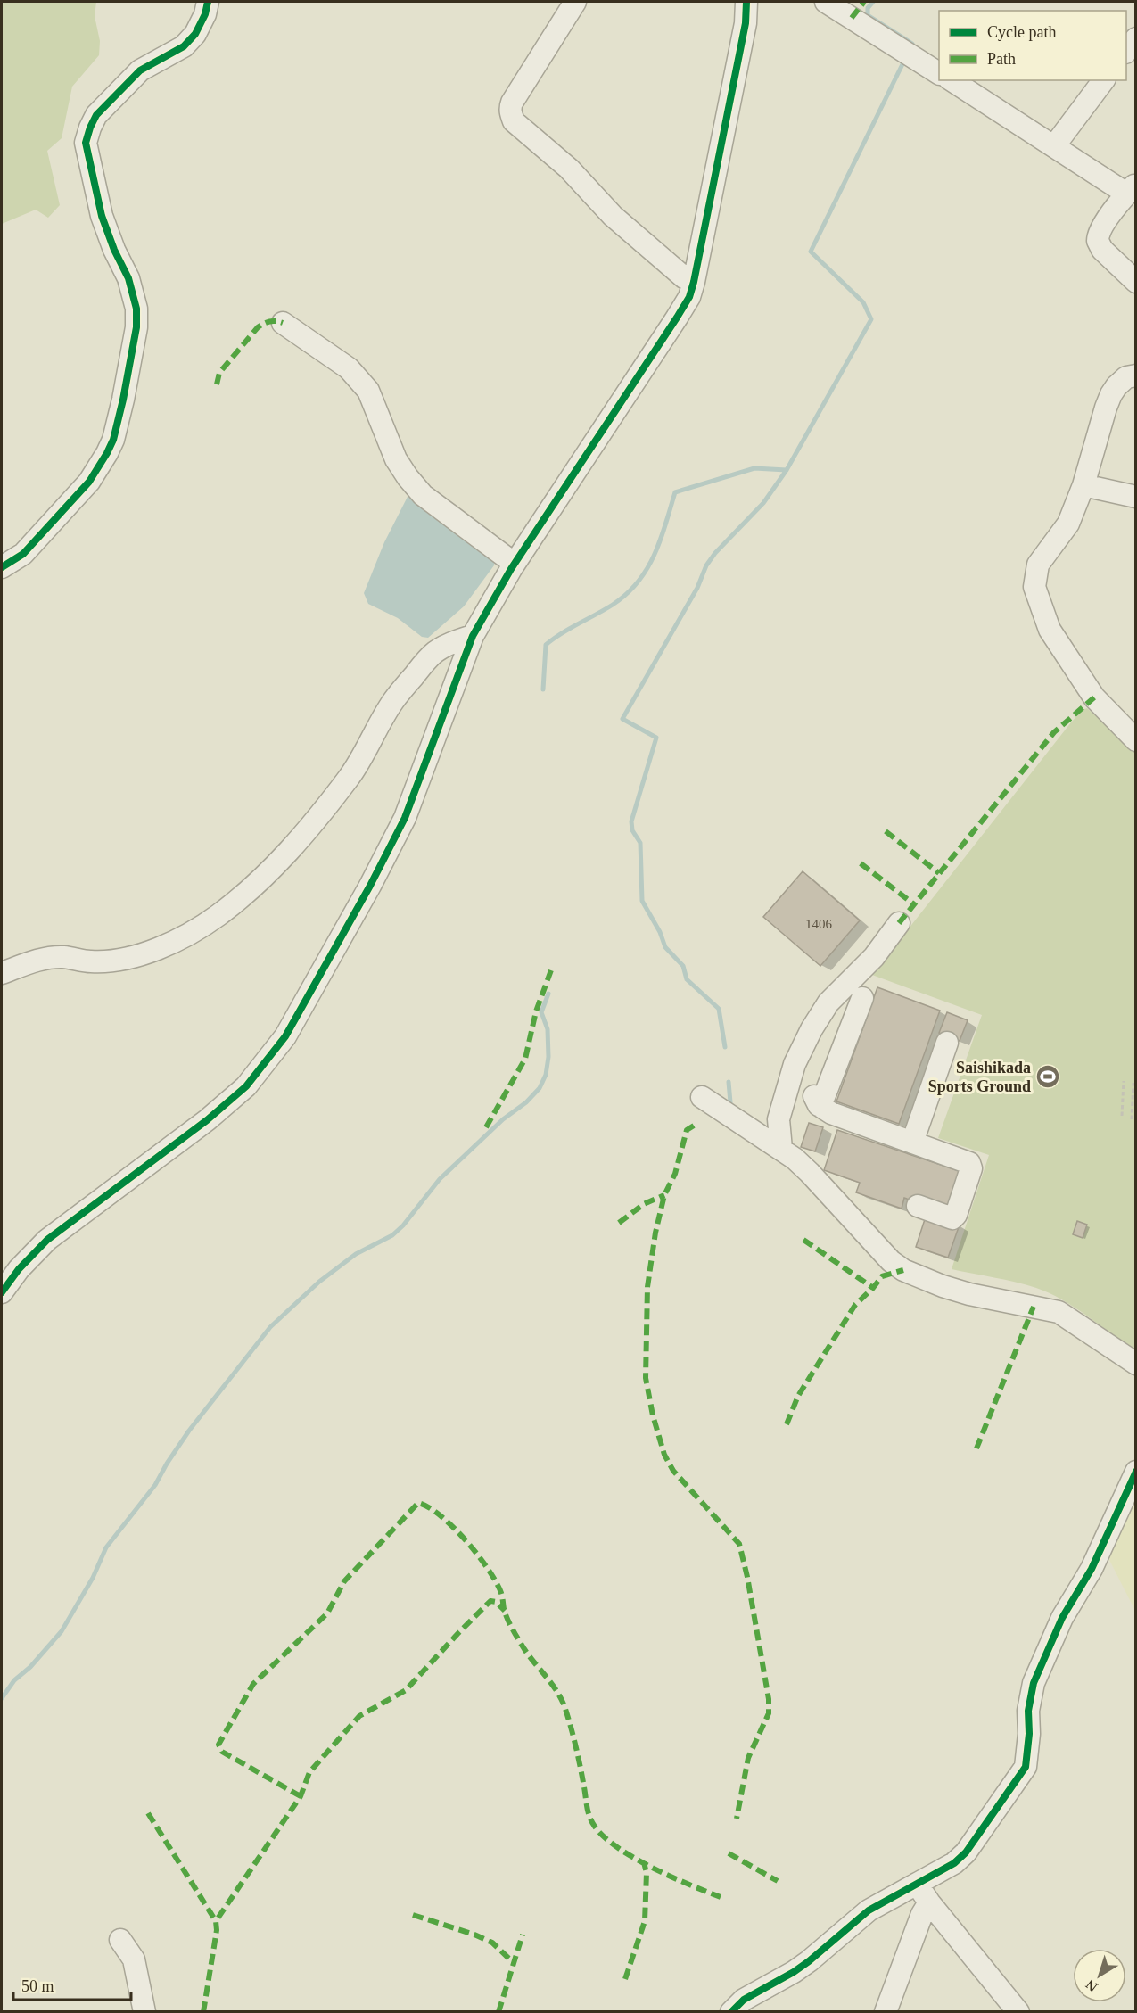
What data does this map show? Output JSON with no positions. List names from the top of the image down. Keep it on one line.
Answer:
{"places":{"sports":["Saishikada Sports Ground"]},"house_numbers":["1406"],"legend":["Cycle path","Path"],"scale_bar":"50 m","north":"bottom left"}
